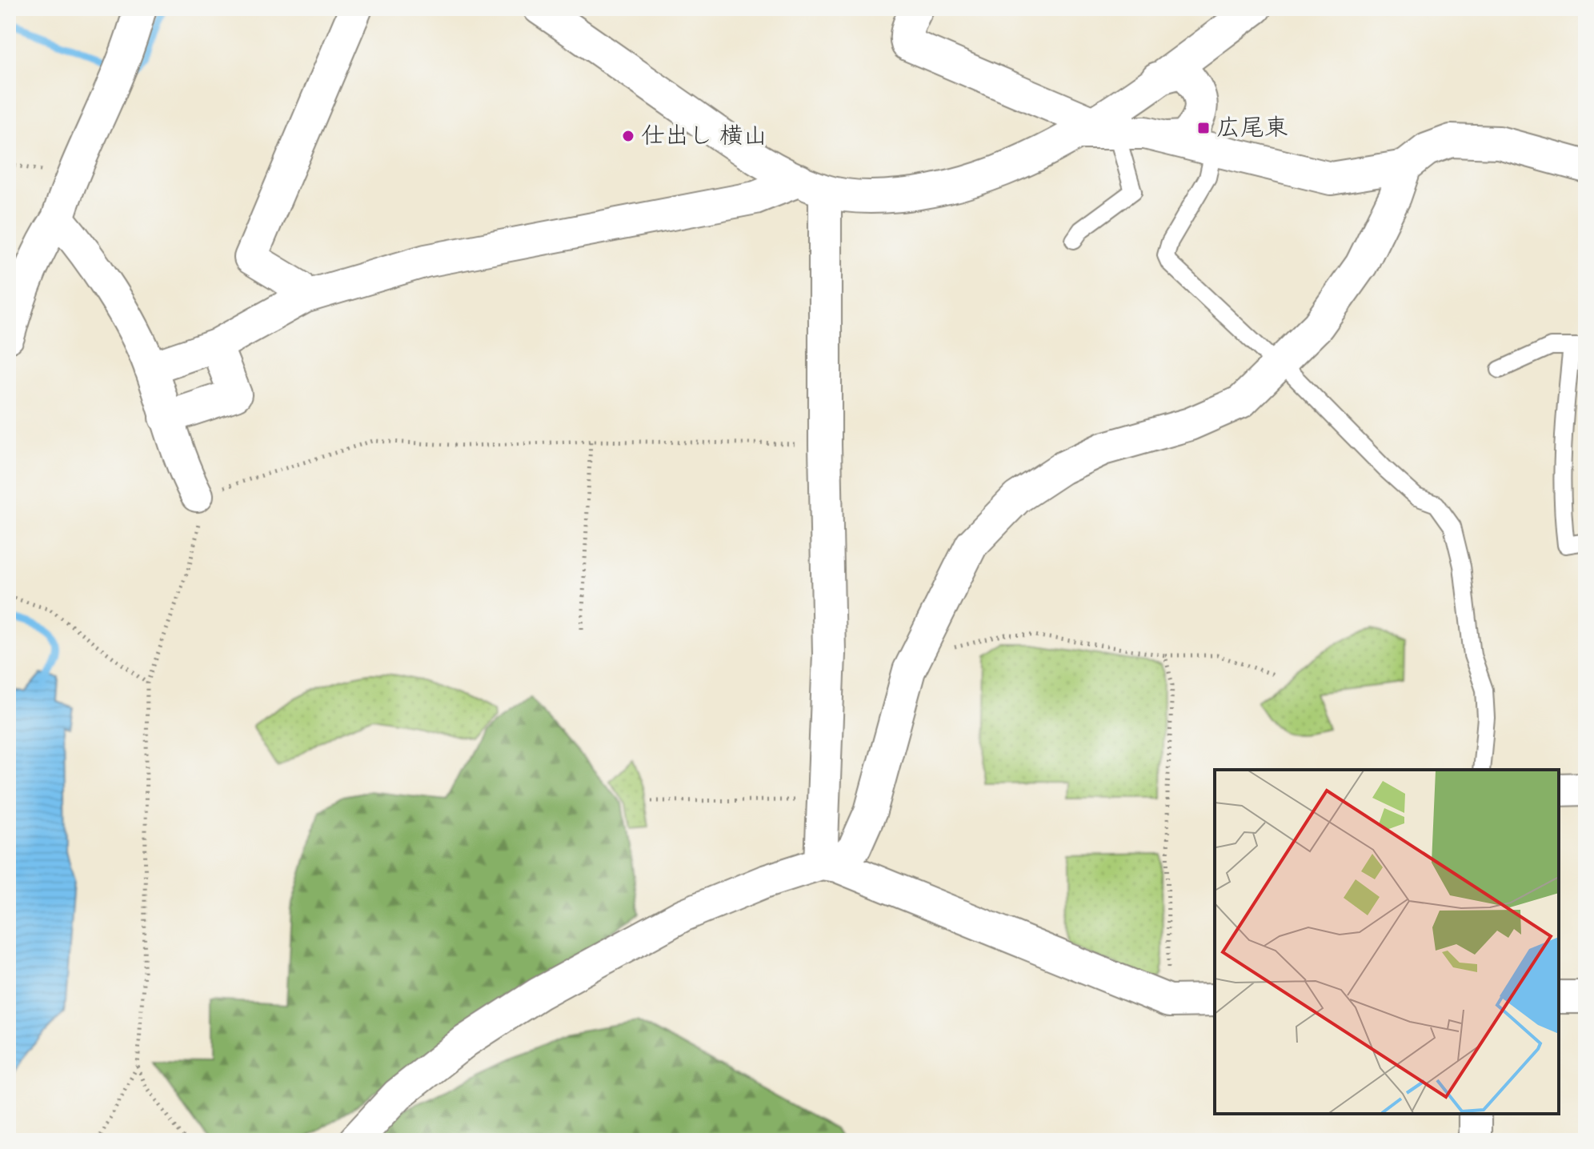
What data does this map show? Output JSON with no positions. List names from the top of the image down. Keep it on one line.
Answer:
{"places":{"transit":["広尾東"],"other":["仕出し 横山"]}}
